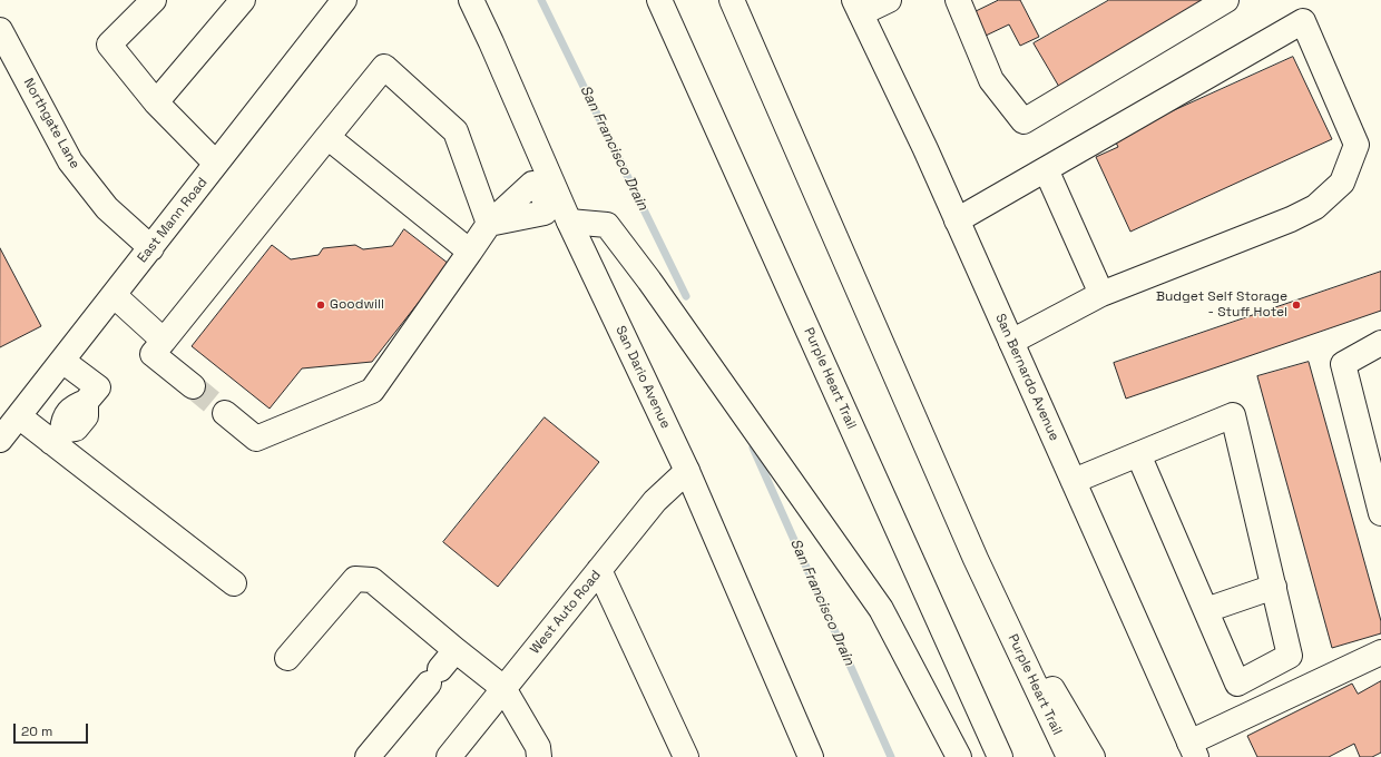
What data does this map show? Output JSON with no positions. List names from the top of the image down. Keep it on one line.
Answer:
{"streets":{"main road":["Northgate Lane","East Mann Road","San Dario Avenue","San Bernardo Avenue","Purple Heart Trail","West Auto Road"]},"crossings":[["Northgate Lane","East Mann Road"],["San Dario Avenue","West Auto Road"]],"water":["San Francisco Drain"],"places":["Goodwill","Budget Self Storage - Stuff Hotel"],"scale_bar":"20 m"}
